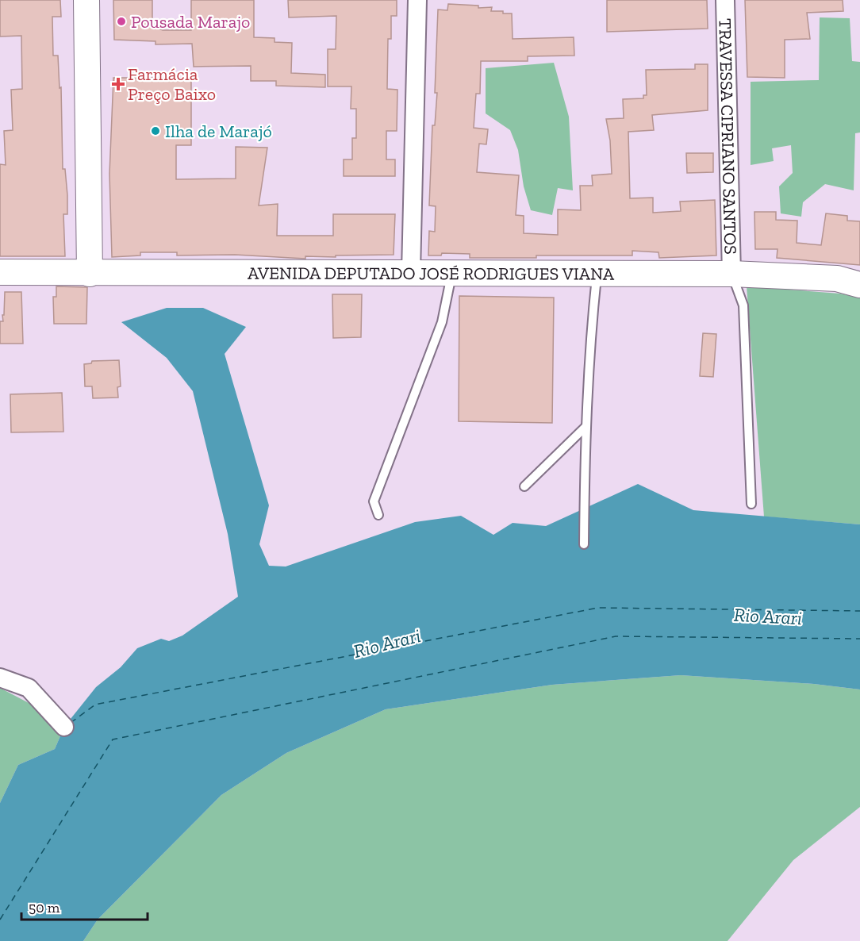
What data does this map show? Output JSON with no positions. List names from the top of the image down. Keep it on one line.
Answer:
{"streets":{"street":["TRAVESSA CIPRIANO SANTOS","AVENIDA DEPUTADO JOSÉ RODRIGUES VIANA"]},"crossings":[["TRAVESSA CIPRIANO SANTOS","AVENIDA DEPUTADO JOSÉ RODRIGUES VIANA"]],"water":["Rio Arari"],"places":{"other":["Pousada Marajo","Ilha de Marajó"],"health":["Farmácia Preço Baixo"]},"scale_bar":"50 m"}
